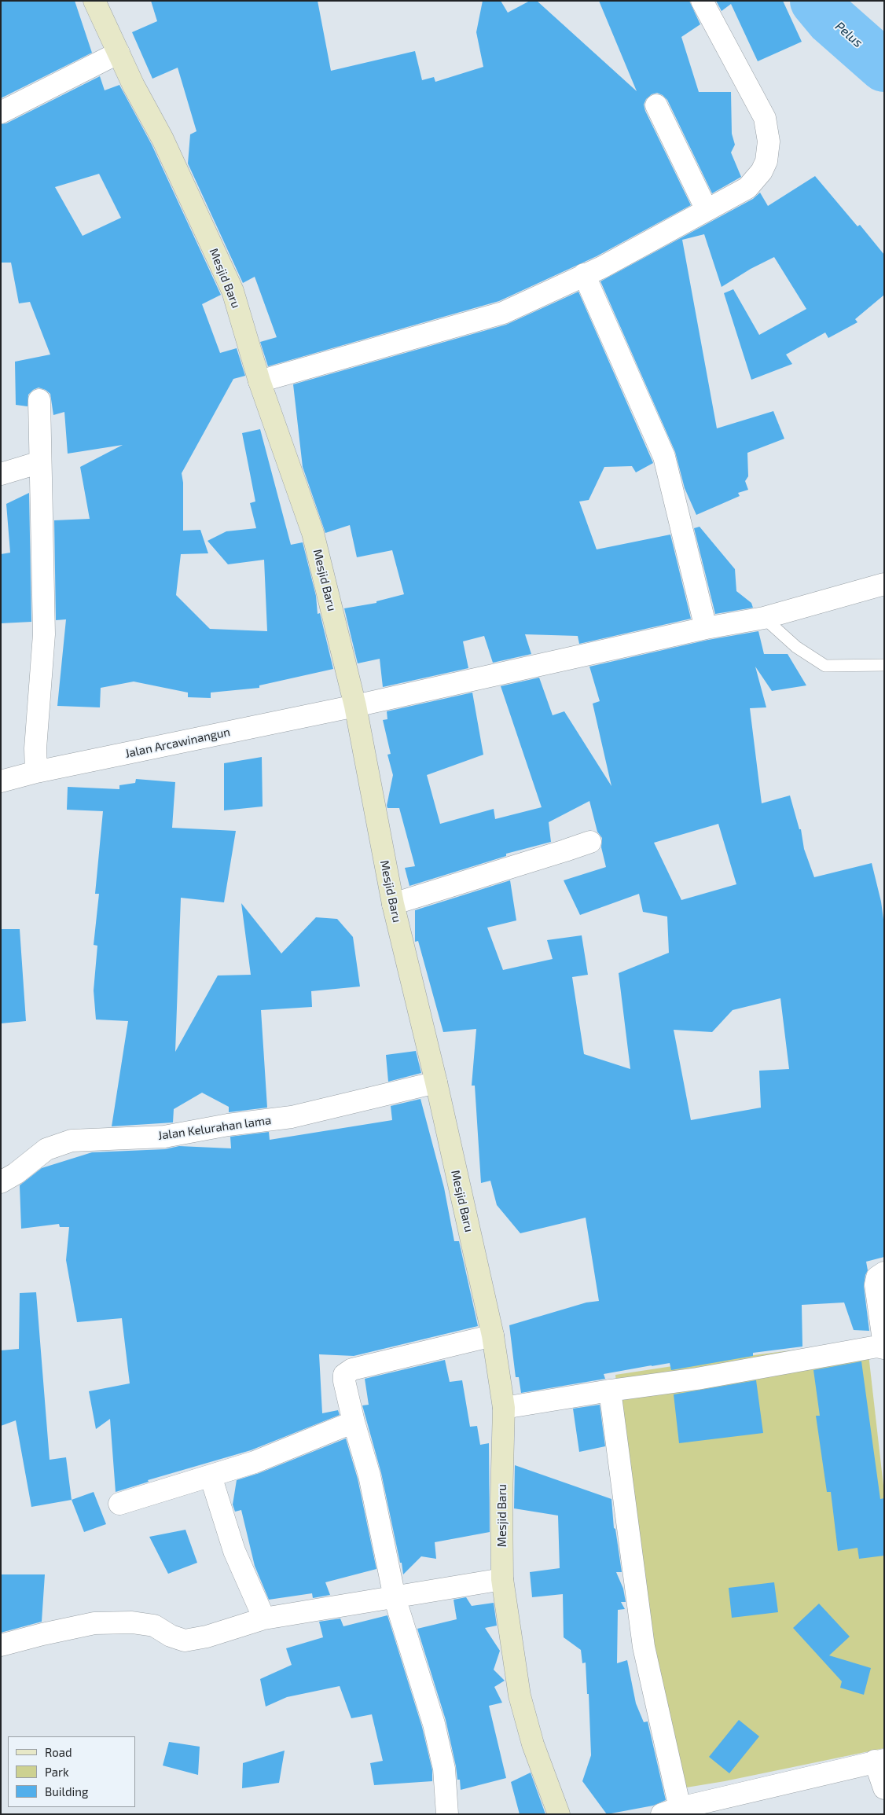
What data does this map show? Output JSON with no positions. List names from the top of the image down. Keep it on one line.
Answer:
{"streets":{"street":["Mesjid Baru","Jalan Arcawinangun","Jalan Kelurahan lama"]},"crossings":[["Mesjid Baru","Jalan Arcawinangun"],["Mesjid Baru","Jalan Kelurahan lama"]],"water":["Pelus"],"legend":["Road","Park","Building"]}
